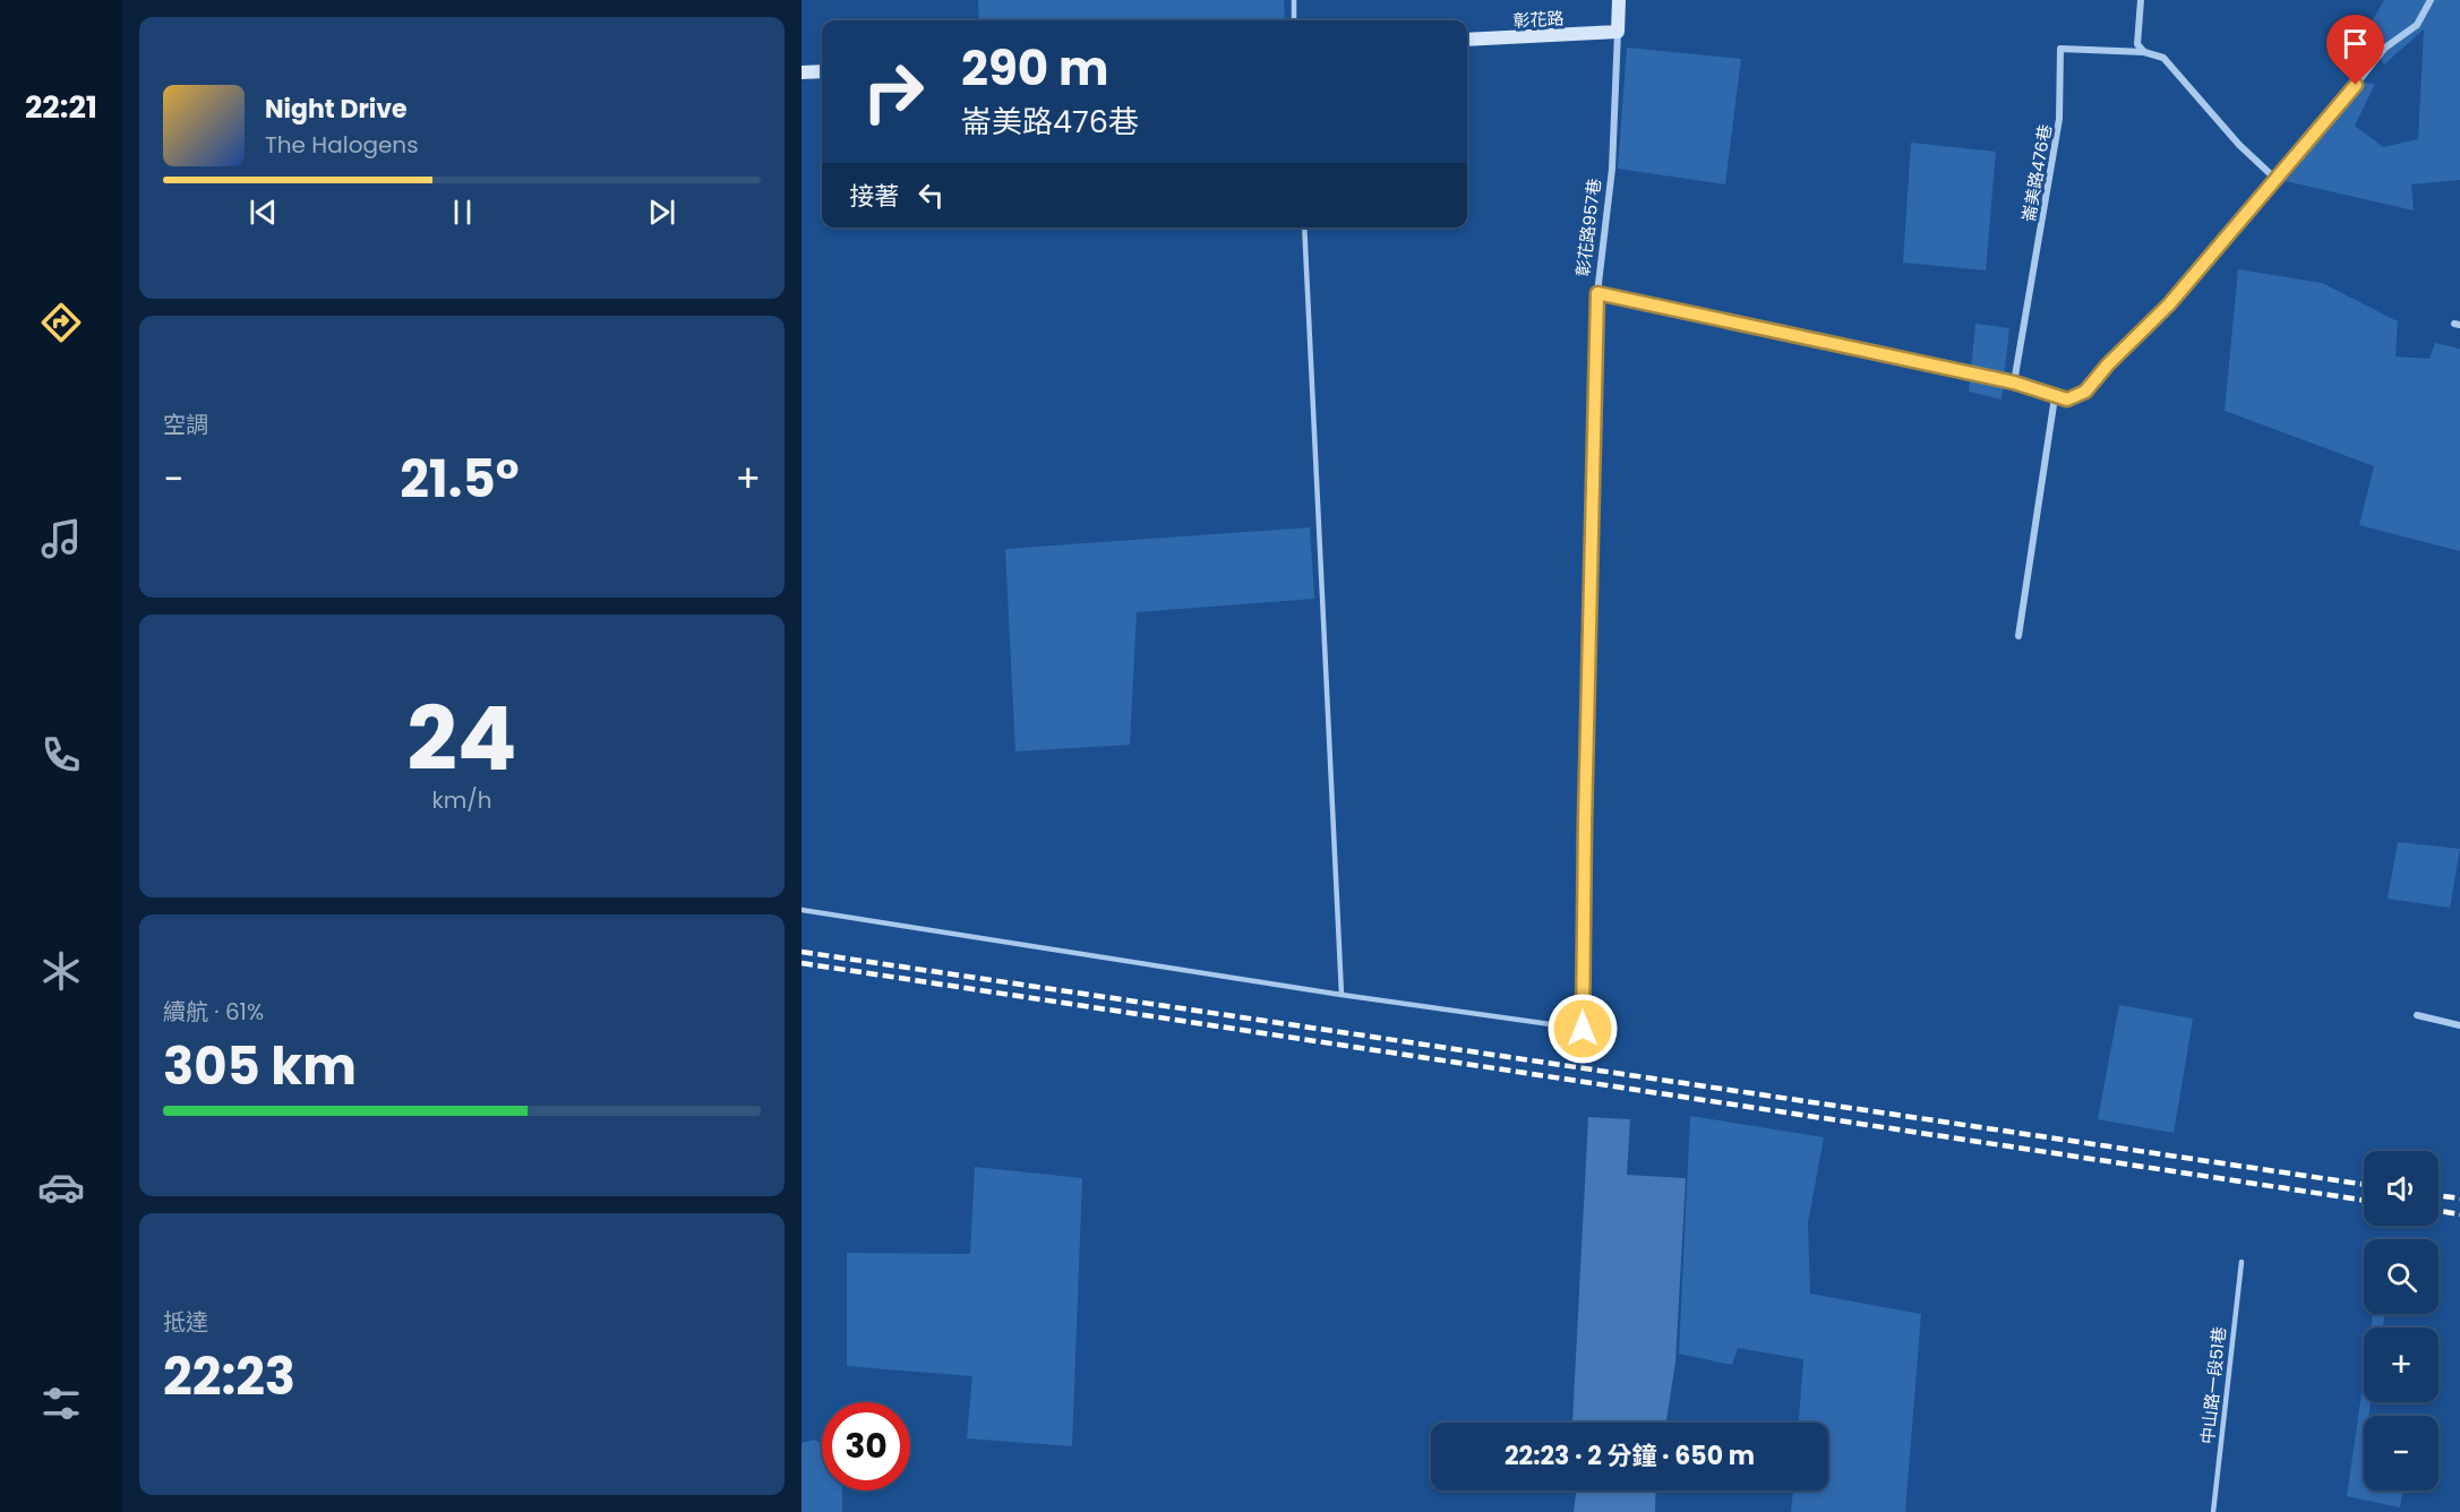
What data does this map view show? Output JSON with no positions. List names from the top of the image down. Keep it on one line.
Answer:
{"streets":{"street":["彰花路","崙美路476巷","彰花路957巷"],"lane":["中山路一段51巷"]},"crossings":[["彰花路","彰花路957巷"]],"page":{"tabs":"22:21","turn":["290 m","崙美路476巷"],"song":["Night Drive","The Halogens"],"then":"接著","tile":["空調",["24","km/h"],["續航 · 61%","305 km"],["抵達","22:23"]],"heat":["−","21.5°","+"],"map_buttons":["+","−"],"limit":"30","trip":"22:23 · 2 分鐘 · 650 m"}}
